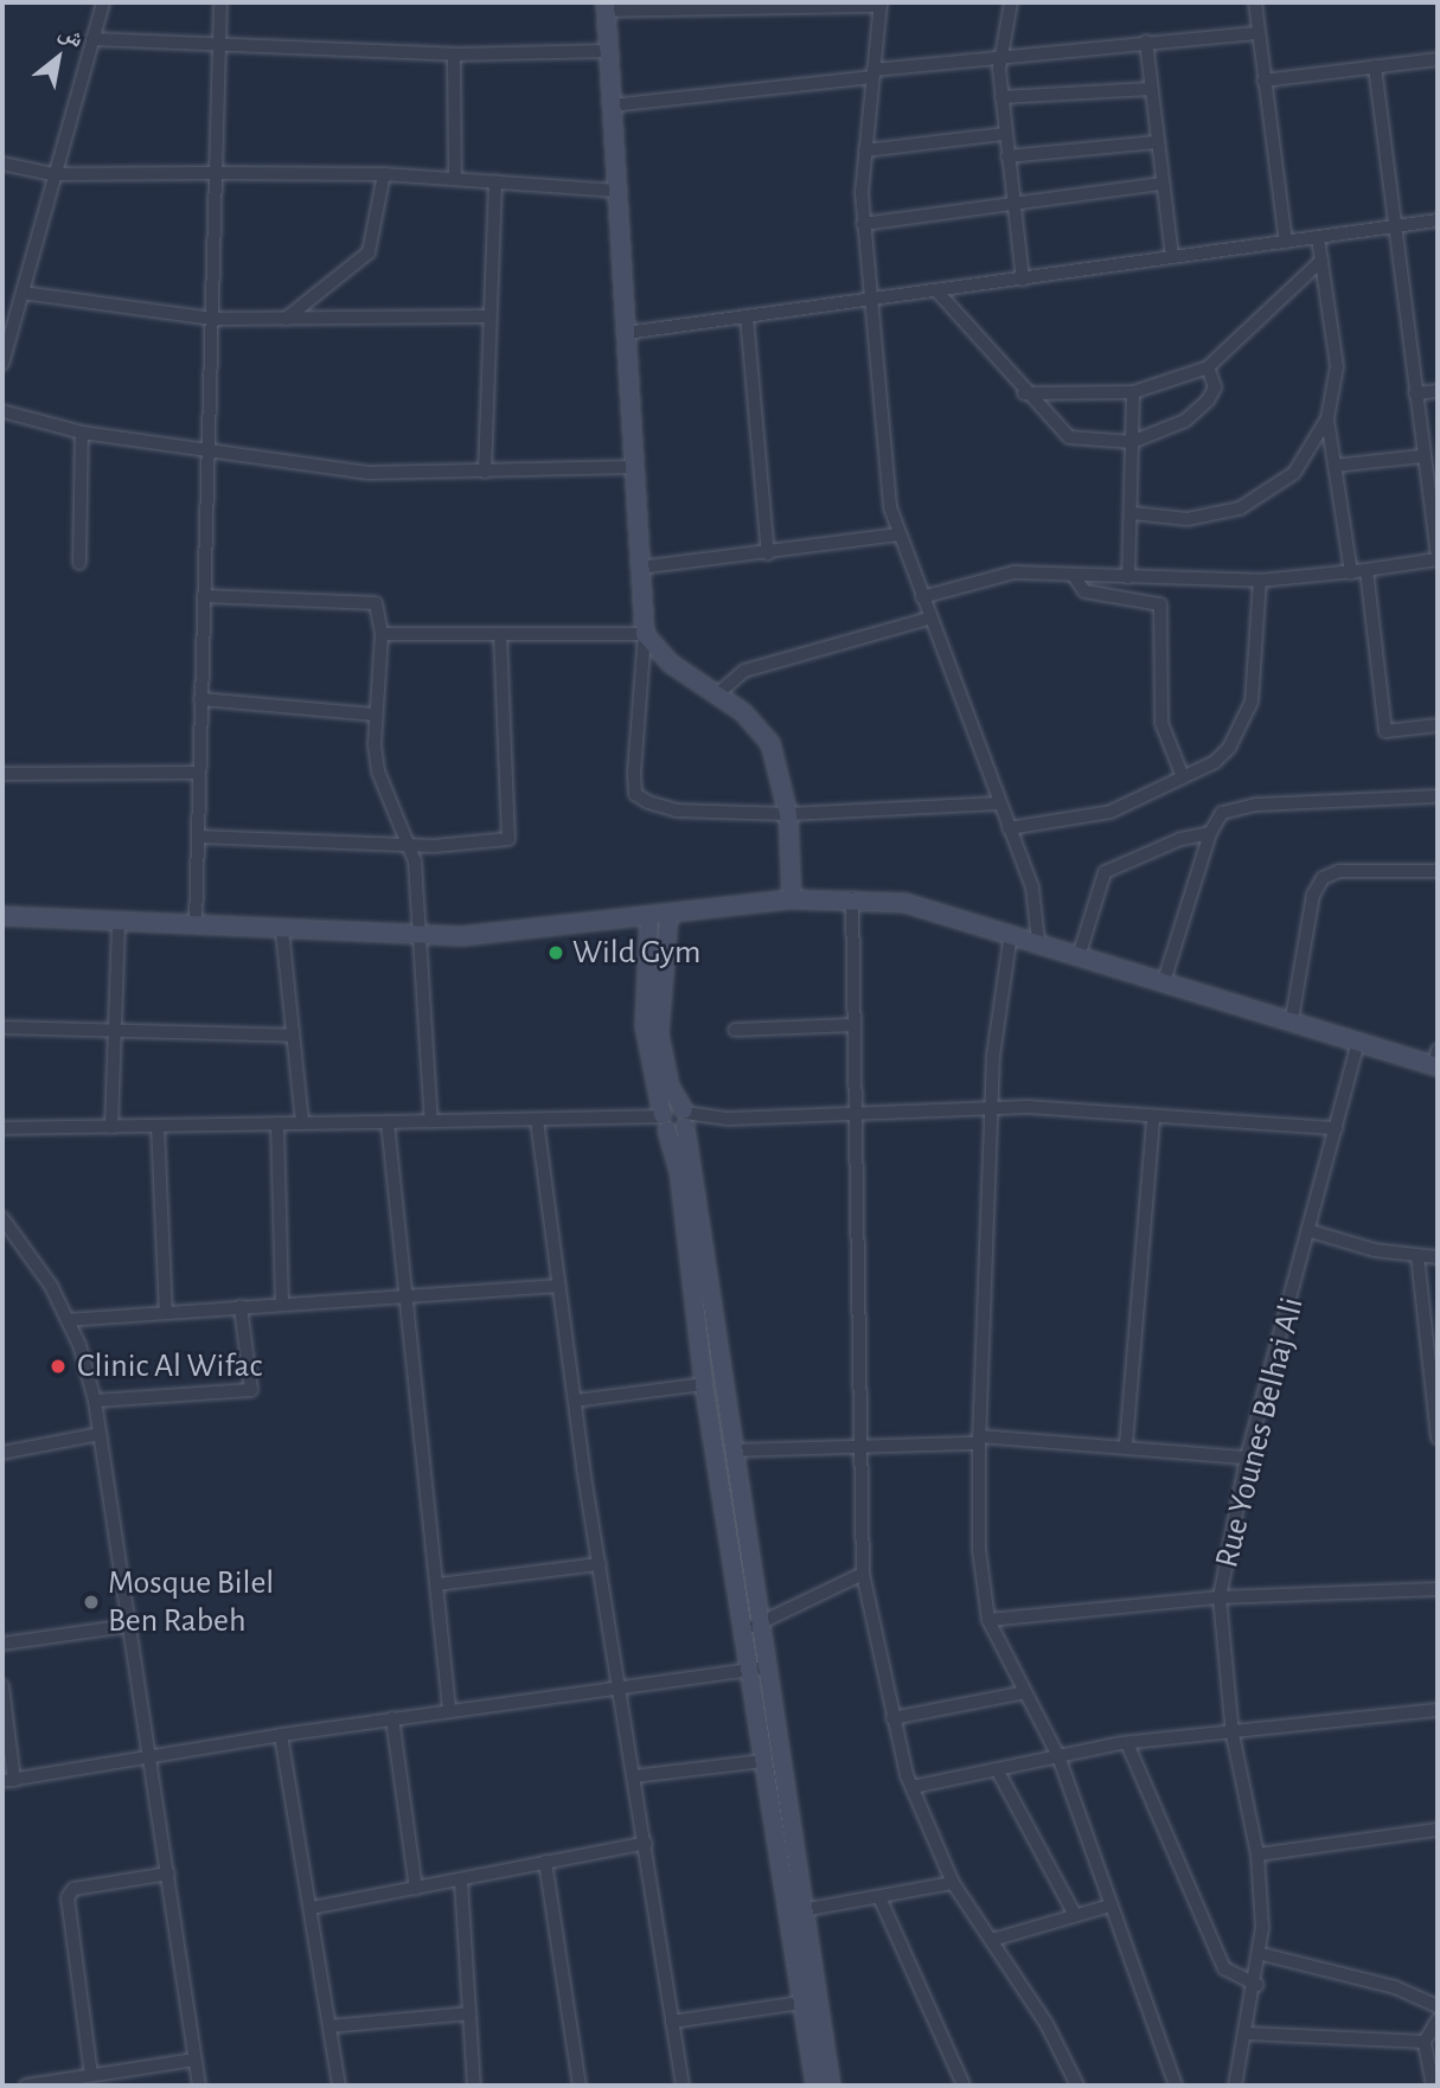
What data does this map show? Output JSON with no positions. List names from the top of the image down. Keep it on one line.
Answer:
{"streets":{"street":["Rue Younes Belhaj Ali"]},"places":["Wild Gym","Clinic Al Wifac","Mosque Bilel Ben Rabeh"],"north":"top right"}
